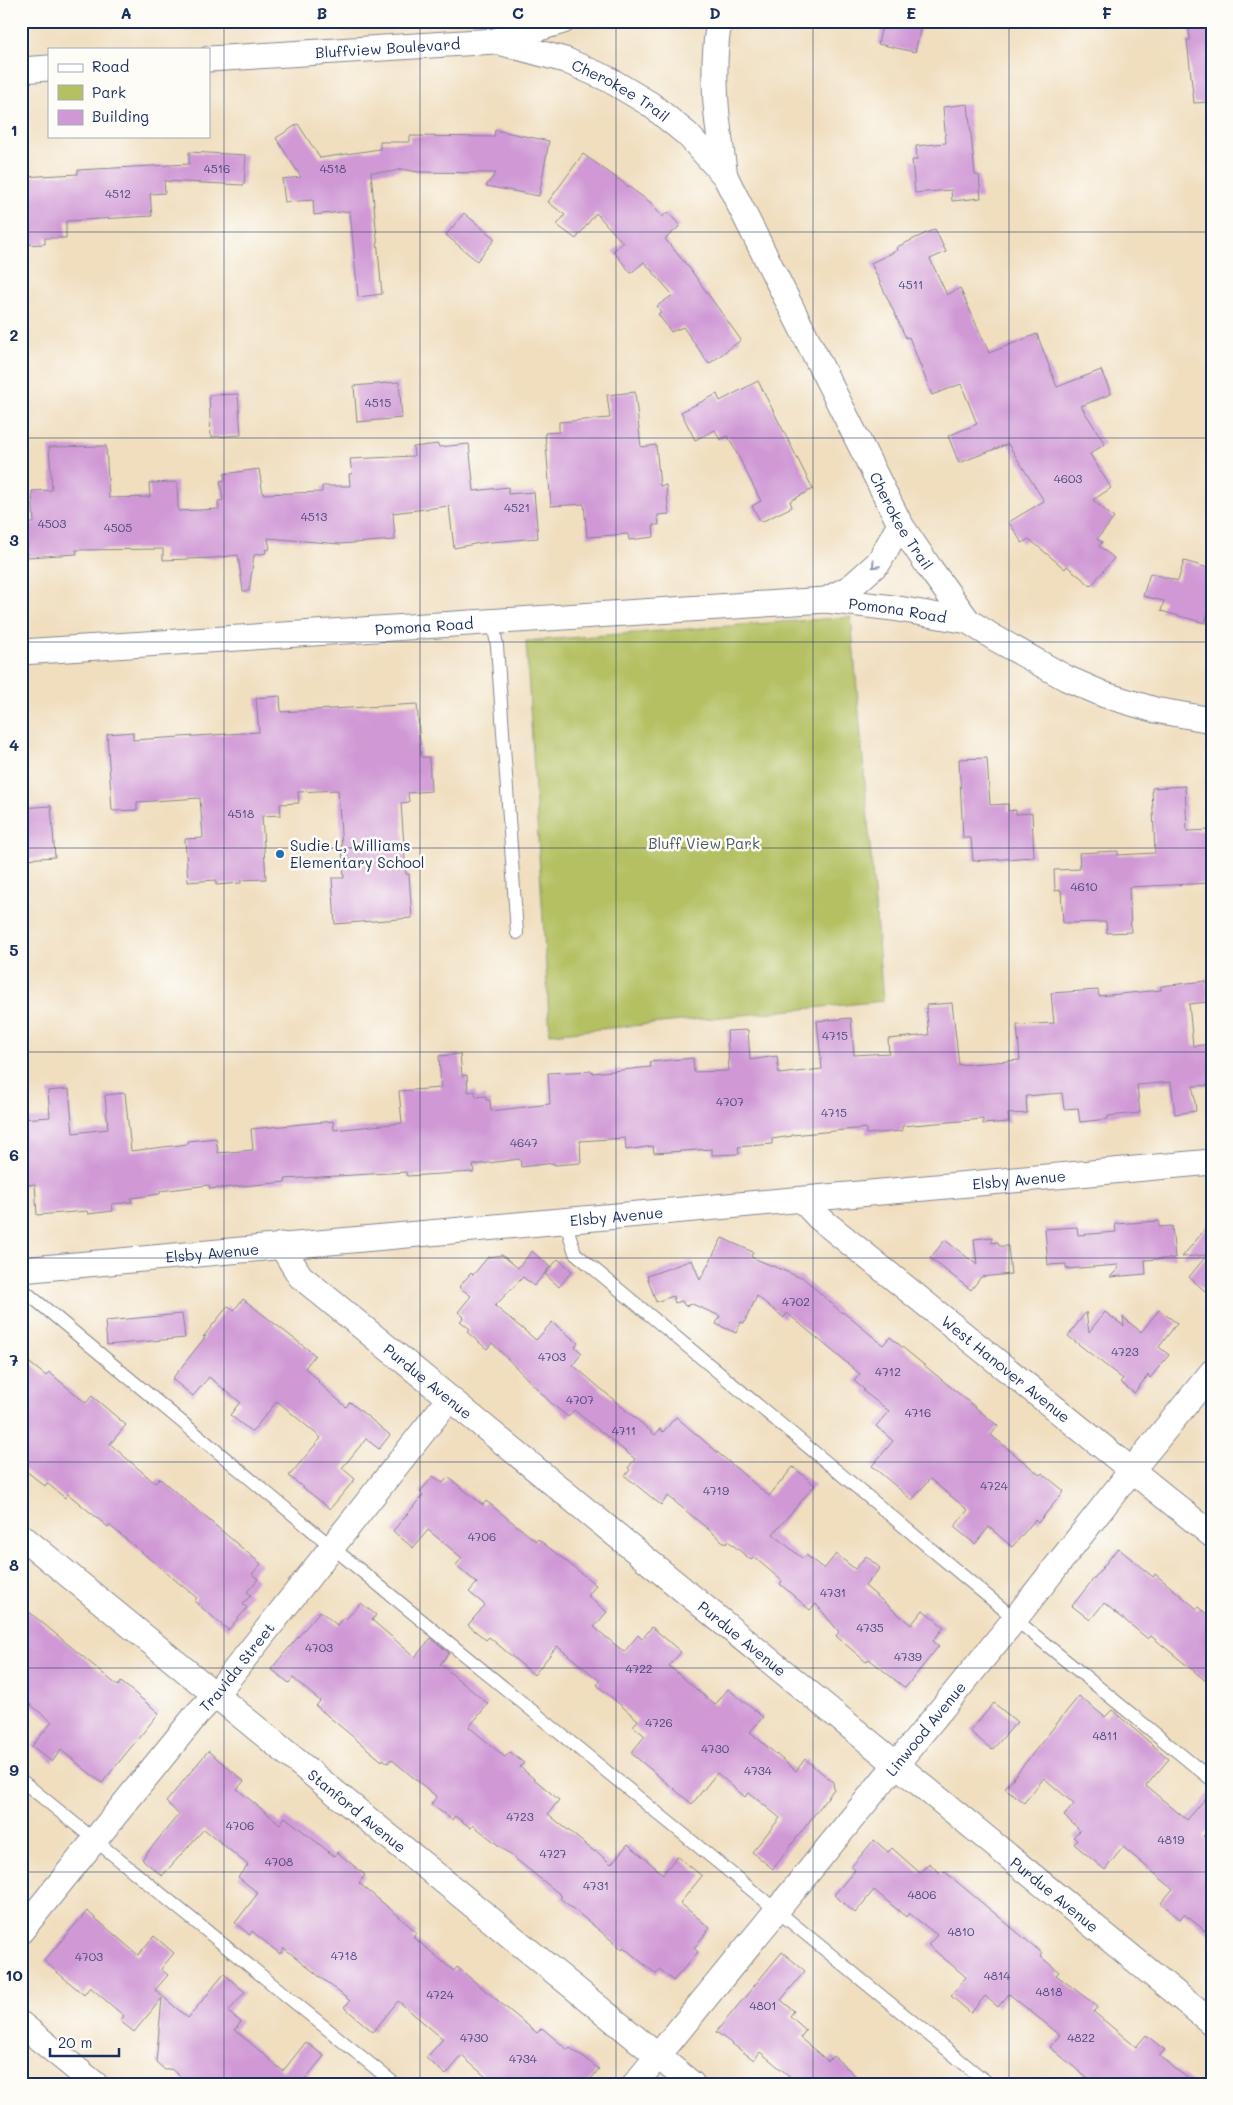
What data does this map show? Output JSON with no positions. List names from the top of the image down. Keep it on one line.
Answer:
{"streets":{"street":["Bluffview Boulevard","Cherokee Trail","Pomona Road","Elsby Avenue","West Hanover Avenue","Purdue Avenue","Travida Street","Linwood Avenue","Stanford Avenue"]},"crossings":[["Bluffview Boulevard","Cherokee Trail"],["Cherokee Trail","Pomona Road"],["Elsby Avenue","West Hanover Avenue"],["Elsby Avenue","Purdue Avenue"],["West Hanover Avenue","Linwood Avenue"],["Purdue Avenue","Travida Street"],["Purdue Avenue","Linwood Avenue"],["Travida Street","Stanford Avenue"],["Linwood Avenue","Stanford Avenue"]],"parks":["Bluff View Park"],"places":["Sudie L, Williams Elementary School"],"house_numbers":["4516","4518","4512","4511","4515","4603","4521","4513","4503","4505","4518","4610","4715","4707","4715","4647","4702","4723","4703","4712","4707","4716","4711","4724","4719","4706","4731","4735","4703","4739","4722","4726","4811","4730","4734","4723","4706","4819","4727","4708","4731","4806","4810","4718","4703","4814","4818","4724","4801","4730","4822","4734"],"legend":["Road","Park","Building"],"scale_bar":"20 m","grid":{"columns":["A","B","C","D","E","F"],"rows":["1","2","3","4","5","6","7","8","9","10"]}}
